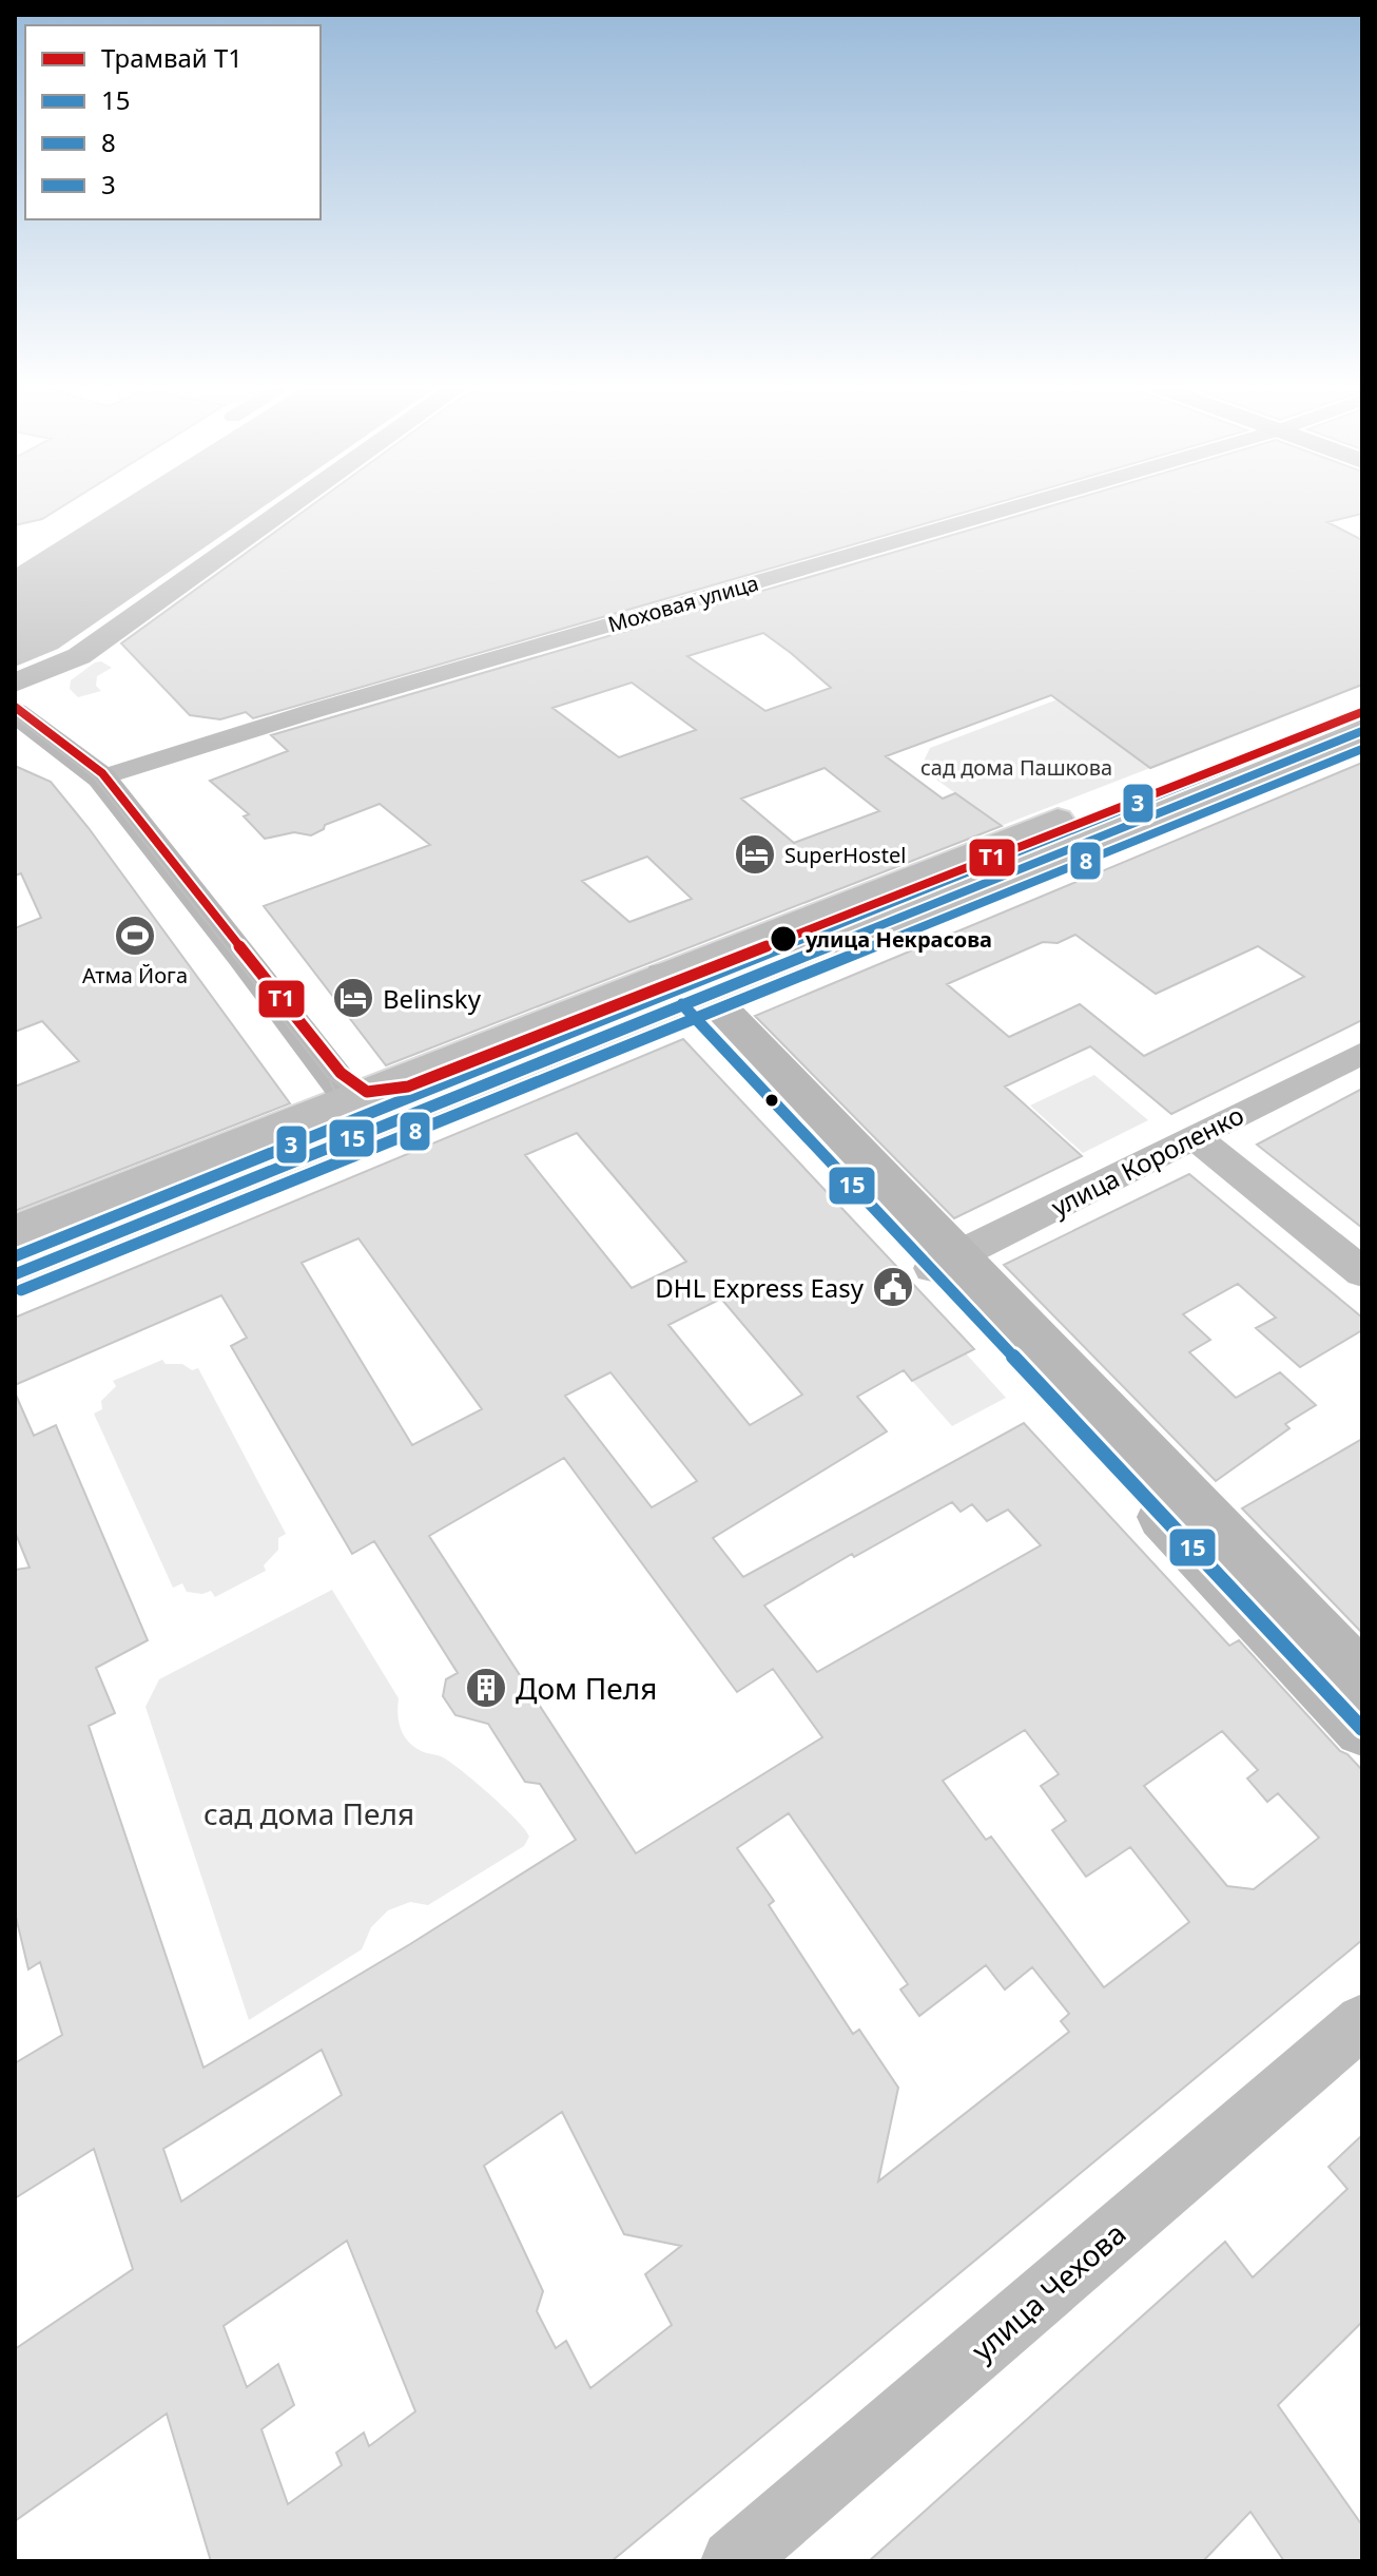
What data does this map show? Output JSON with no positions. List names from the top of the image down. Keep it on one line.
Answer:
{"streets":{"street":["Моховая улица","улица Короленко","улица Чехова"]},"parks":["сад дома Пашкова","сад дома Пеля"],"places":{"hotel":["SuperHostel","Belinsky"],"sports":["Атма Йога"],"other":["улица Некрасова"],"public building":["DHL Express Easy"],"building":["Дом Пеля"]},"lines":["tram line Т1","transit line 3","transit line 15","transit line 8"],"legend":["Трамвай Т1","15","8","3"]}
